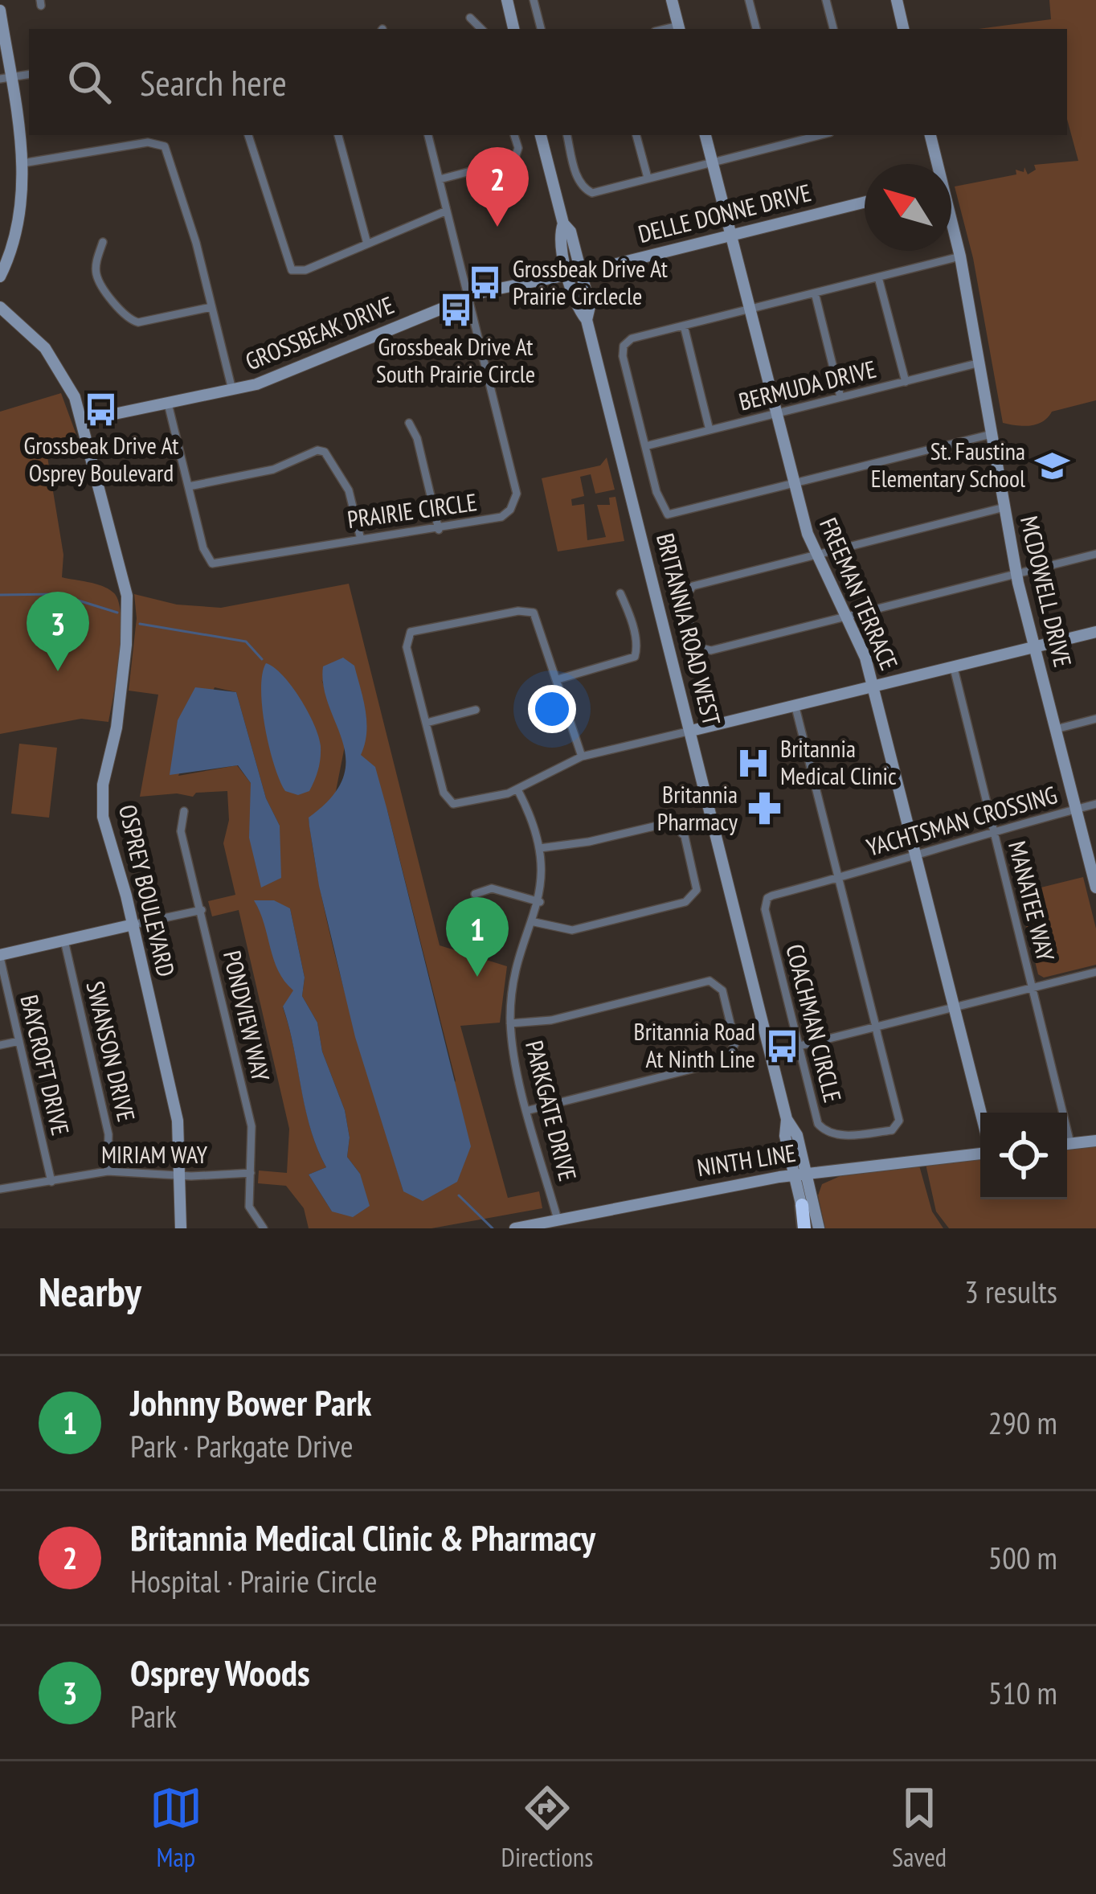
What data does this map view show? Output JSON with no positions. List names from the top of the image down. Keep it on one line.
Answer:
{"streets":{"street":["DELLE DONNE DRIVE","GROSSBEAK DRIVE","BERMUDA DRIVE","PRAIRIE CIRCLE","MCDOWELL DRIVE","FREEMAN TERRACE","BRITANNIA ROAD WEST","YACHTSMAN CROSSING","OSPREY BOULEVARD","MANATEE WAY","PONDVIEW WAY","COACHMAN CIRCLE","SWANSON DRIVE","BAYCROFT DRIVE","PARKGATE DRIVE","MIRIAM WAY","NINTH LINE"]},"crossings":[["DELLE DONNE DRIVE","GROSSBEAK DRIVE"],["DELLE DONNE DRIVE","FREEMAN TERRACE"],["DELLE DONNE DRIVE","BRITANNIA ROAD WEST"],["GROSSBEAK DRIVE","PRAIRIE CIRCLE"],["GROSSBEAK DRIVE","BRITANNIA ROAD WEST"],["GROSSBEAK DRIVE","OSPREY BOULEVARD"],["BERMUDA DRIVE","MCDOWELL DRIVE"],["BERMUDA DRIVE","FREEMAN TERRACE"],["MCDOWELL DRIVE","YACHTSMAN CROSSING"],["FREEMAN TERRACE","YACHTSMAN CROSSING"],["BRITANNIA ROAD WEST","NINTH LINE"],["YACHTSMAN CROSSING","MANATEE WAY"],["YACHTSMAN CROSSING","COACHMAN CIRCLE"],["OSPREY BOULEVARD","MIRIAM WAY"],["PONDVIEW WAY","MIRIAM WAY"],["SWANSON DRIVE","MIRIAM WAY"],["BAYCROFT DRIVE","MIRIAM WAY"],["PARKGATE DRIVE","NINTH LINE"]],"places":{"bus stop":["Grossbeak Drive At Prairie Circlecle","Grossbeak Drive At South Prairie Circle","Grossbeak Drive At Osprey Boulevard","Britannia Road At Ninth Line"],"school or university":["St. Faustina Elementary School"],"hospital":["Britannia Medical Clinic"],"pharmacy":["Britannia Pharmacy"]},"north":"top left","page":{"search":"Search here","pins":["2","3","1"],"heading":["Nearby","3 results"],"list":[{"mark":"1","name":"Johnny Bower Park","note":"Park · Parkgate Drive","value":"290 m"},{"mark":"2","name":"Britannia Medical Clinic & Pharmacy","note":"Hospital · Prairie Circle","value":"500 m"},{"mark":"3","name":"Osprey Woods","note":"Park","value":"510 m"}],"nav":["Map","Directions","Saved"]}}
